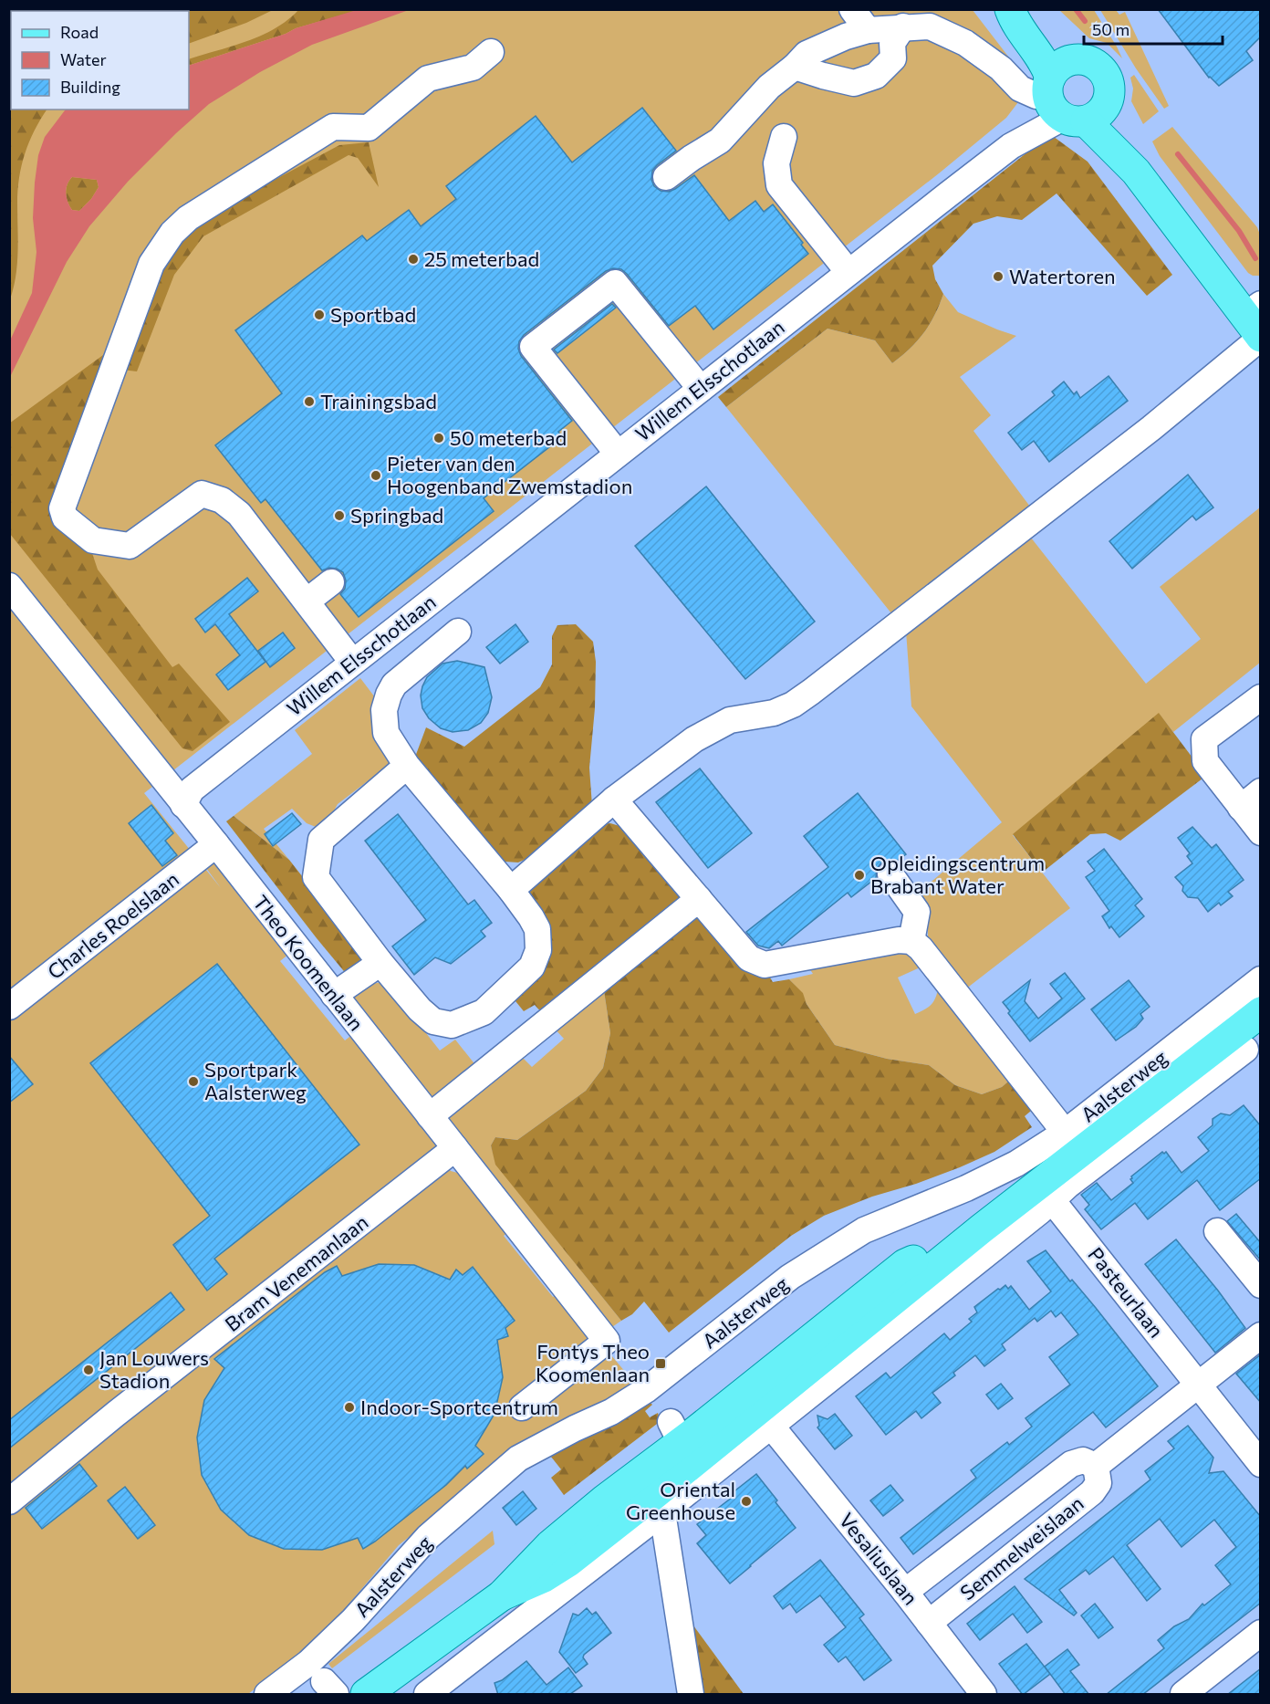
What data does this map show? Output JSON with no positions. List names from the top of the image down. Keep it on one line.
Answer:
{"streets":{"main road":["Aalsterweg"],"street":["Willem Elsschotlaan","Charles Roelslaan","Theo Koomenlaan","Bram Venemanlaan","Pasteurlaan","Semmelweislaan","Vesaliuslaan"]},"crossings":[["Willem Elsschotlaan","Theo Koomenlaan"],["Charles Roelslaan","Theo Koomenlaan"],["Theo Koomenlaan","Bram Venemanlaan"],["Aalsterweg","Pasteurlaan"],["Aalsterweg","Vesaliuslaan"],["Semmelweislaan","Vesaliuslaan"]],"places":{"other":["25 meterbad","Watertoren","Sportbad","Trainingsbad","50 meterbad","Pieter van den Hoogenband Zwemstadion","Springbad","Opleidingscentrum Brabant Water","Sportpark Aalsterweg","Jan Louwers Stadion","Indoor-Sportcentrum","Oriental Greenhouse"],"transit":["Fontys Theo Koomenlaan"]},"legend":["Road","Water","Building"],"scale_bar":"50 m"}
